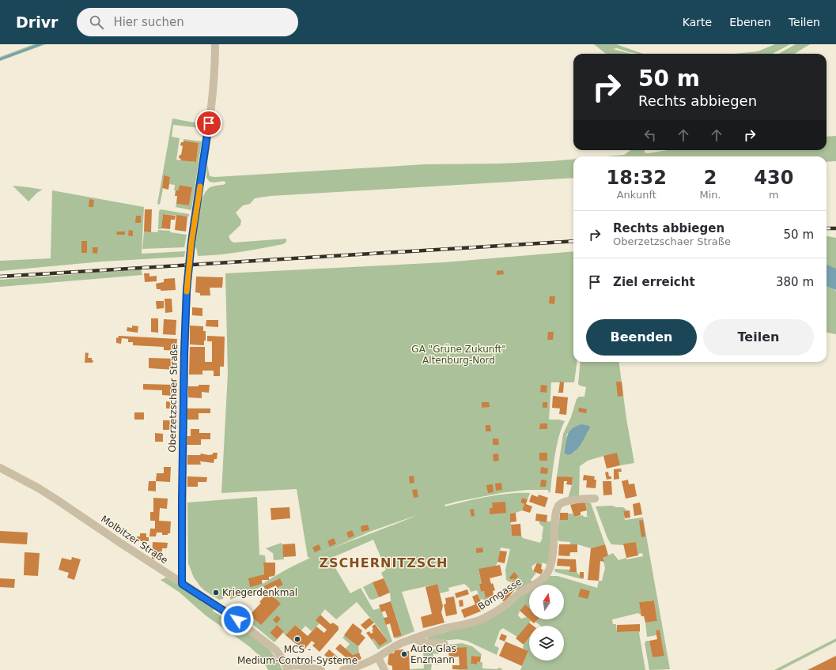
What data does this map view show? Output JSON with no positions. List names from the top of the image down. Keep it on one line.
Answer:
{"streets":{"street":["Oberzetzschaer Straße","Molbitzer Straße","Borngasse"]},"crossings":[["Oberzetzschaer Straße","Molbitzer Straße"]],"districts":["ZSCHERNITZSCH"],"parks":["GA \"Grüne Zukunft\" Altenburg-Nord"],"places":["Kriegerdenkmal","MCS - Medium-Control-Systeme","Auto Glas Enzmann"],"north":"top","page":{"header":"Drivr","search":"Hier suchen","nav":["Karte","Ebenen","Teilen"],"turn":["50 m","Rechts abbiegen"],"eta":["18:32","Ankunft","2","Min.","430","m"],"list":[{"name":"Rechts abbiegen","note":"Oberzetzschaer Straße","value":"50 m"},{"name":"Ziel erreicht","value":"380 m"}],"buttons":["Beenden","Teilen"]}}
